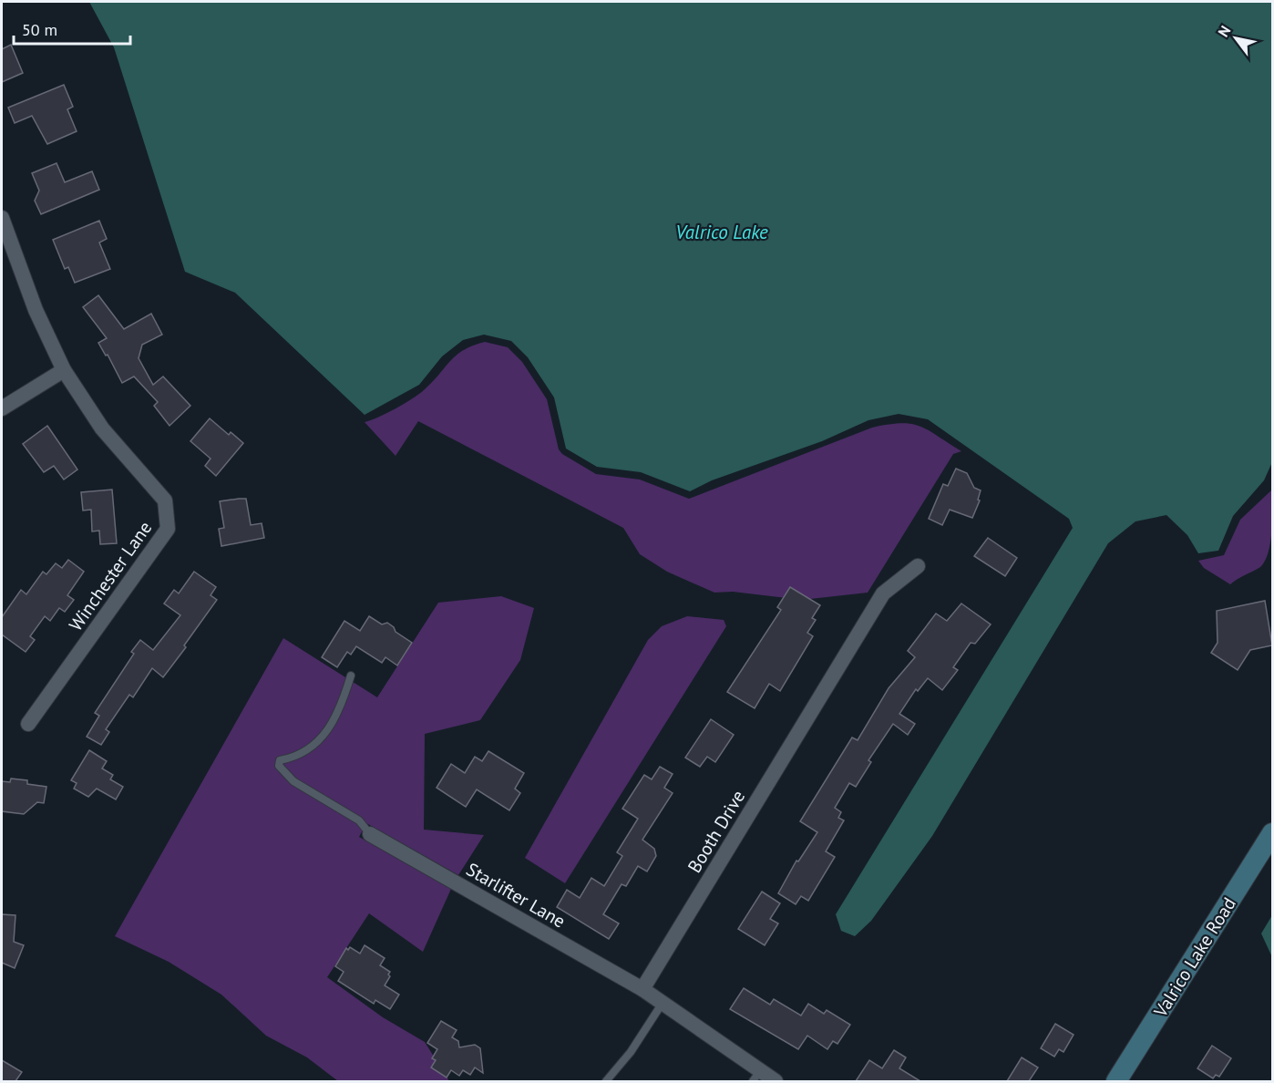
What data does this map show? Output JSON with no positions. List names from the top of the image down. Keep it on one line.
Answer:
{"streets":{"street":["Winchester Lane","Booth Drive","Starlifter Lane","Valrico Lake Road"]},"crossings":[["Booth Drive","Starlifter Lane"]],"water":["Valrico Lake"],"scale_bar":"50 m","north":"top left"}
